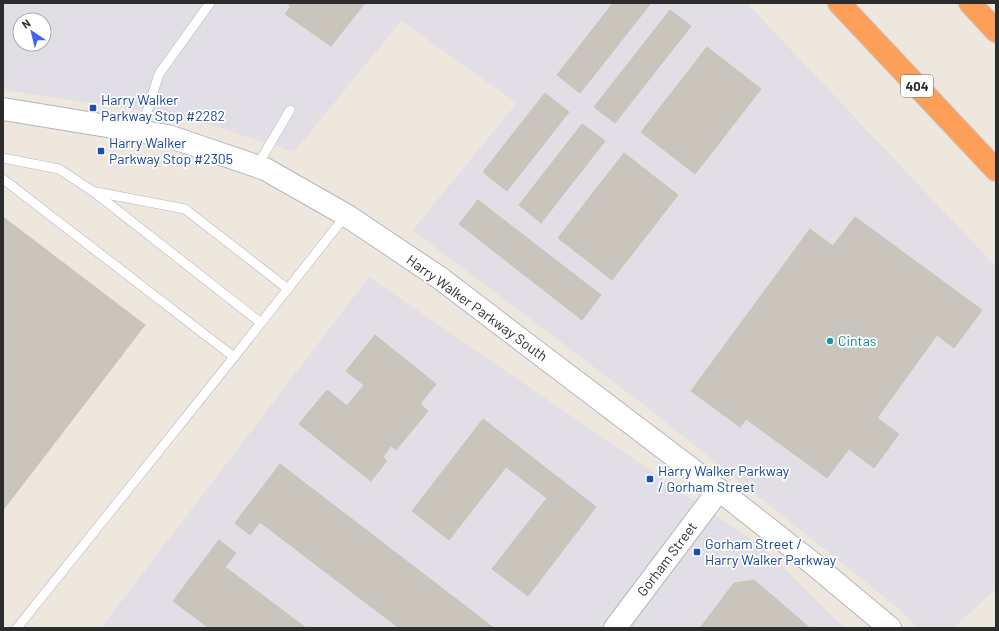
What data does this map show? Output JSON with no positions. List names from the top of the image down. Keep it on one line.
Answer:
{"streets":{"highway":["404"],"street":["Harry Walker Parkway South","Gorham Street"]},"crossings":[["Harry Walker Parkway South","Gorham Street"]],"places":{"transit":["Harry Walker Parkway Stop #2282","Harry Walker Parkway Stop #2305","Harry Walker Parkway / Gorham Street","Gorham Street / Harry Walker Parkway"],"other":["Cintas"]},"north":"top left"}
